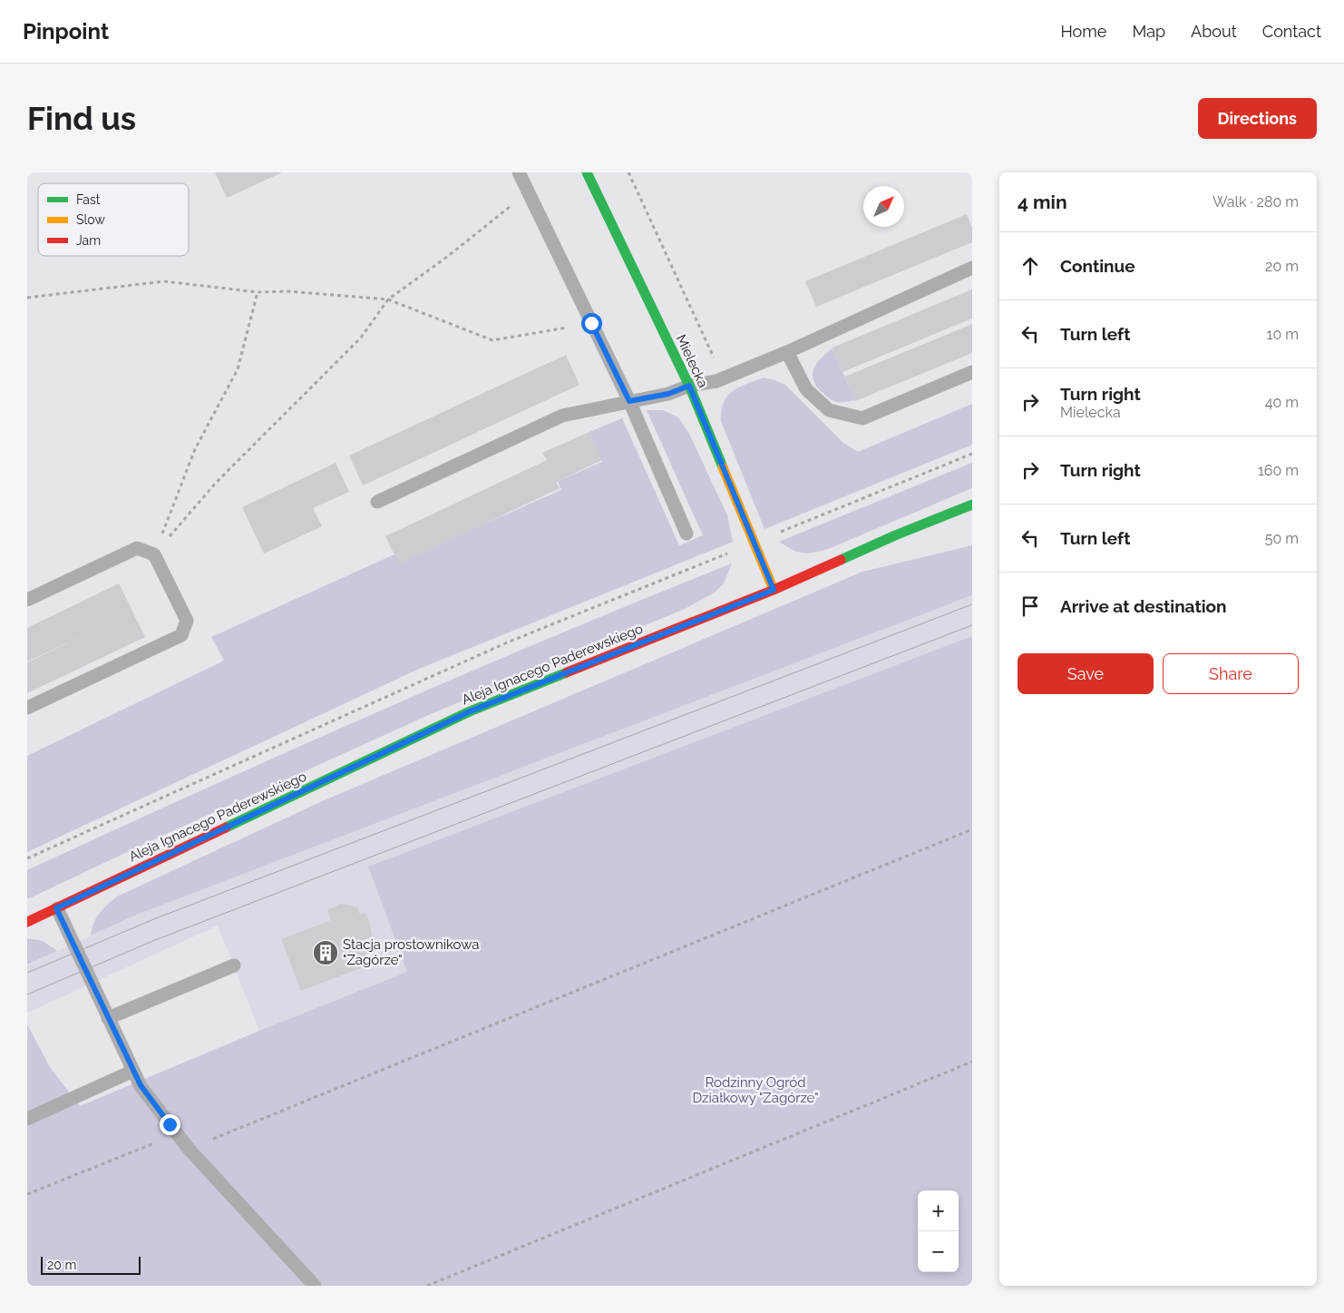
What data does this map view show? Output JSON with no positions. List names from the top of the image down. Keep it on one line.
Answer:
{"streets":{"street":["Mielecka","Aleja Ignacego Paderewskiego"]},"crossings":[["Mielecka","Aleja Ignacego Paderewskiego"]],"parks":["Rodzinny Ogród Działkowy \"Zagórze\""],"places":{"building":["Stacja prostownikowa \"Zagórze\""]},"legend":["Fast","Slow","Jam"],"scale_bar":"20 m","north":"top right","page":{"header":"Pinpoint","nav":["Home","Map","About","Contact"],"buttons":["Directions",["Save","Share"]],"title":"Find us","heading":["4 min","Walk · 280 m"],"list":[["Continue","20 m"],["Turn left","10 m"],["Turn right","Mielecka","40 m"],["Turn right","160 m"],["Turn left","50 m"],"Arrive at destination"],"map_buttons":["+","−"],"scale":"20 m"}}
